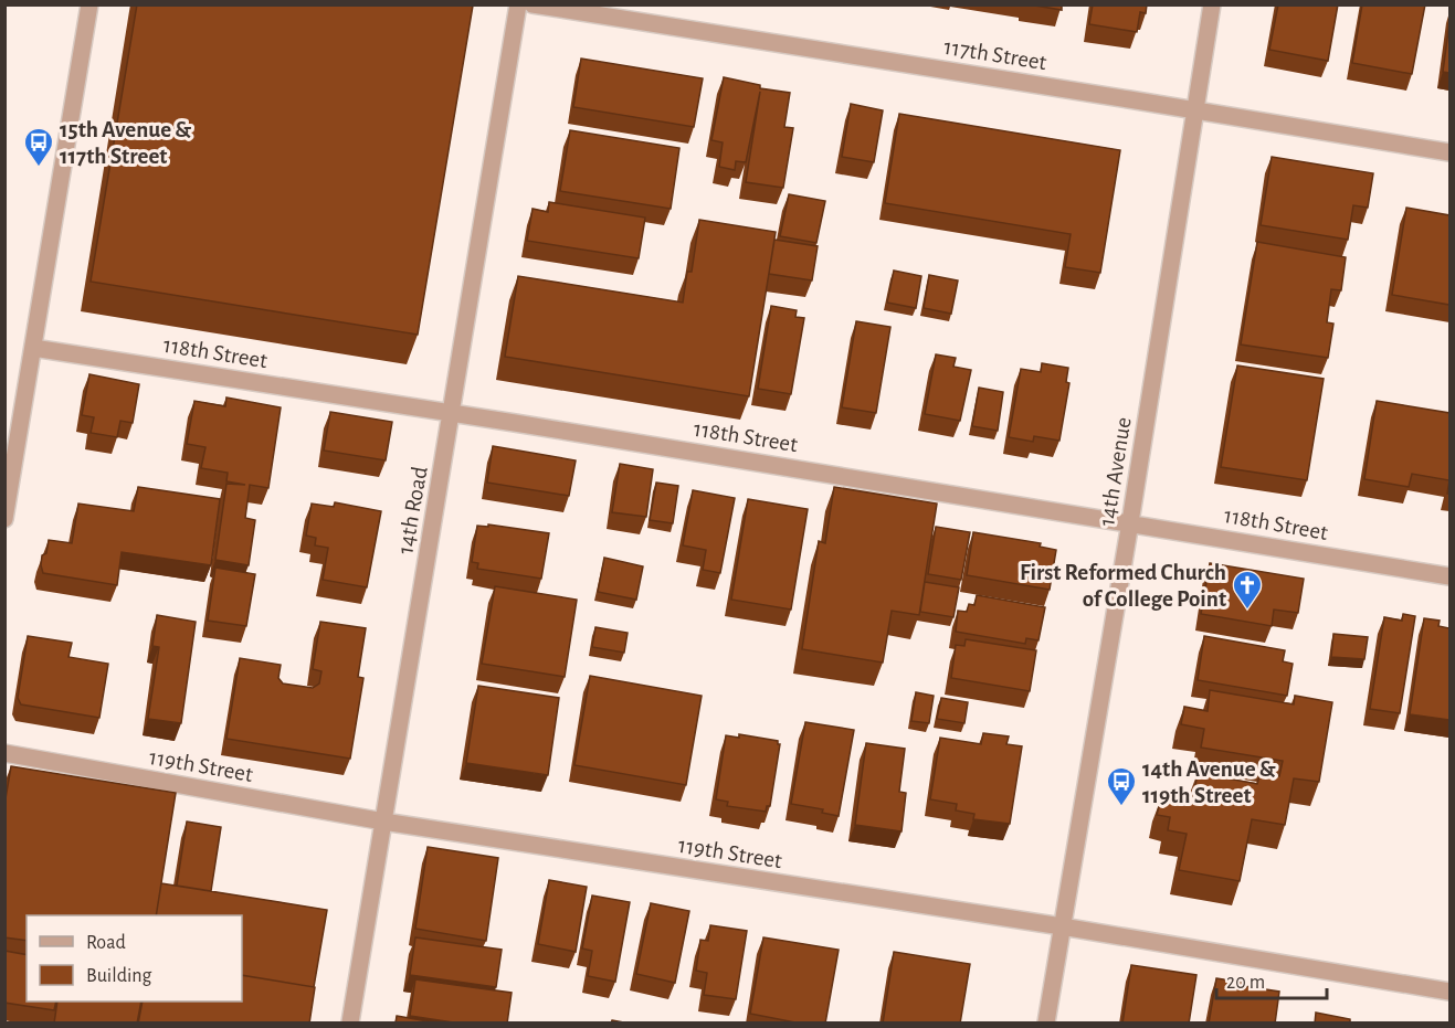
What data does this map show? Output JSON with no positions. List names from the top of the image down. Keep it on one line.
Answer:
{"streets":{"street":["117th Street","118th Street","14th Avenue","14th Road","119th Street"]},"crossings":[["117th Street","14th Avenue"],["118th Street","14th Avenue"],["118th Street","14th Road"],["14th Avenue","119th Street"],["14th Road","119th Street"]],"places":{"bus stop":["15th Avenue & 117th Street","14th Avenue & 119th Street"],"church":["First Reformed Church of College Point"]},"legend":["Road","Building"],"scale_bar":"20 m"}
